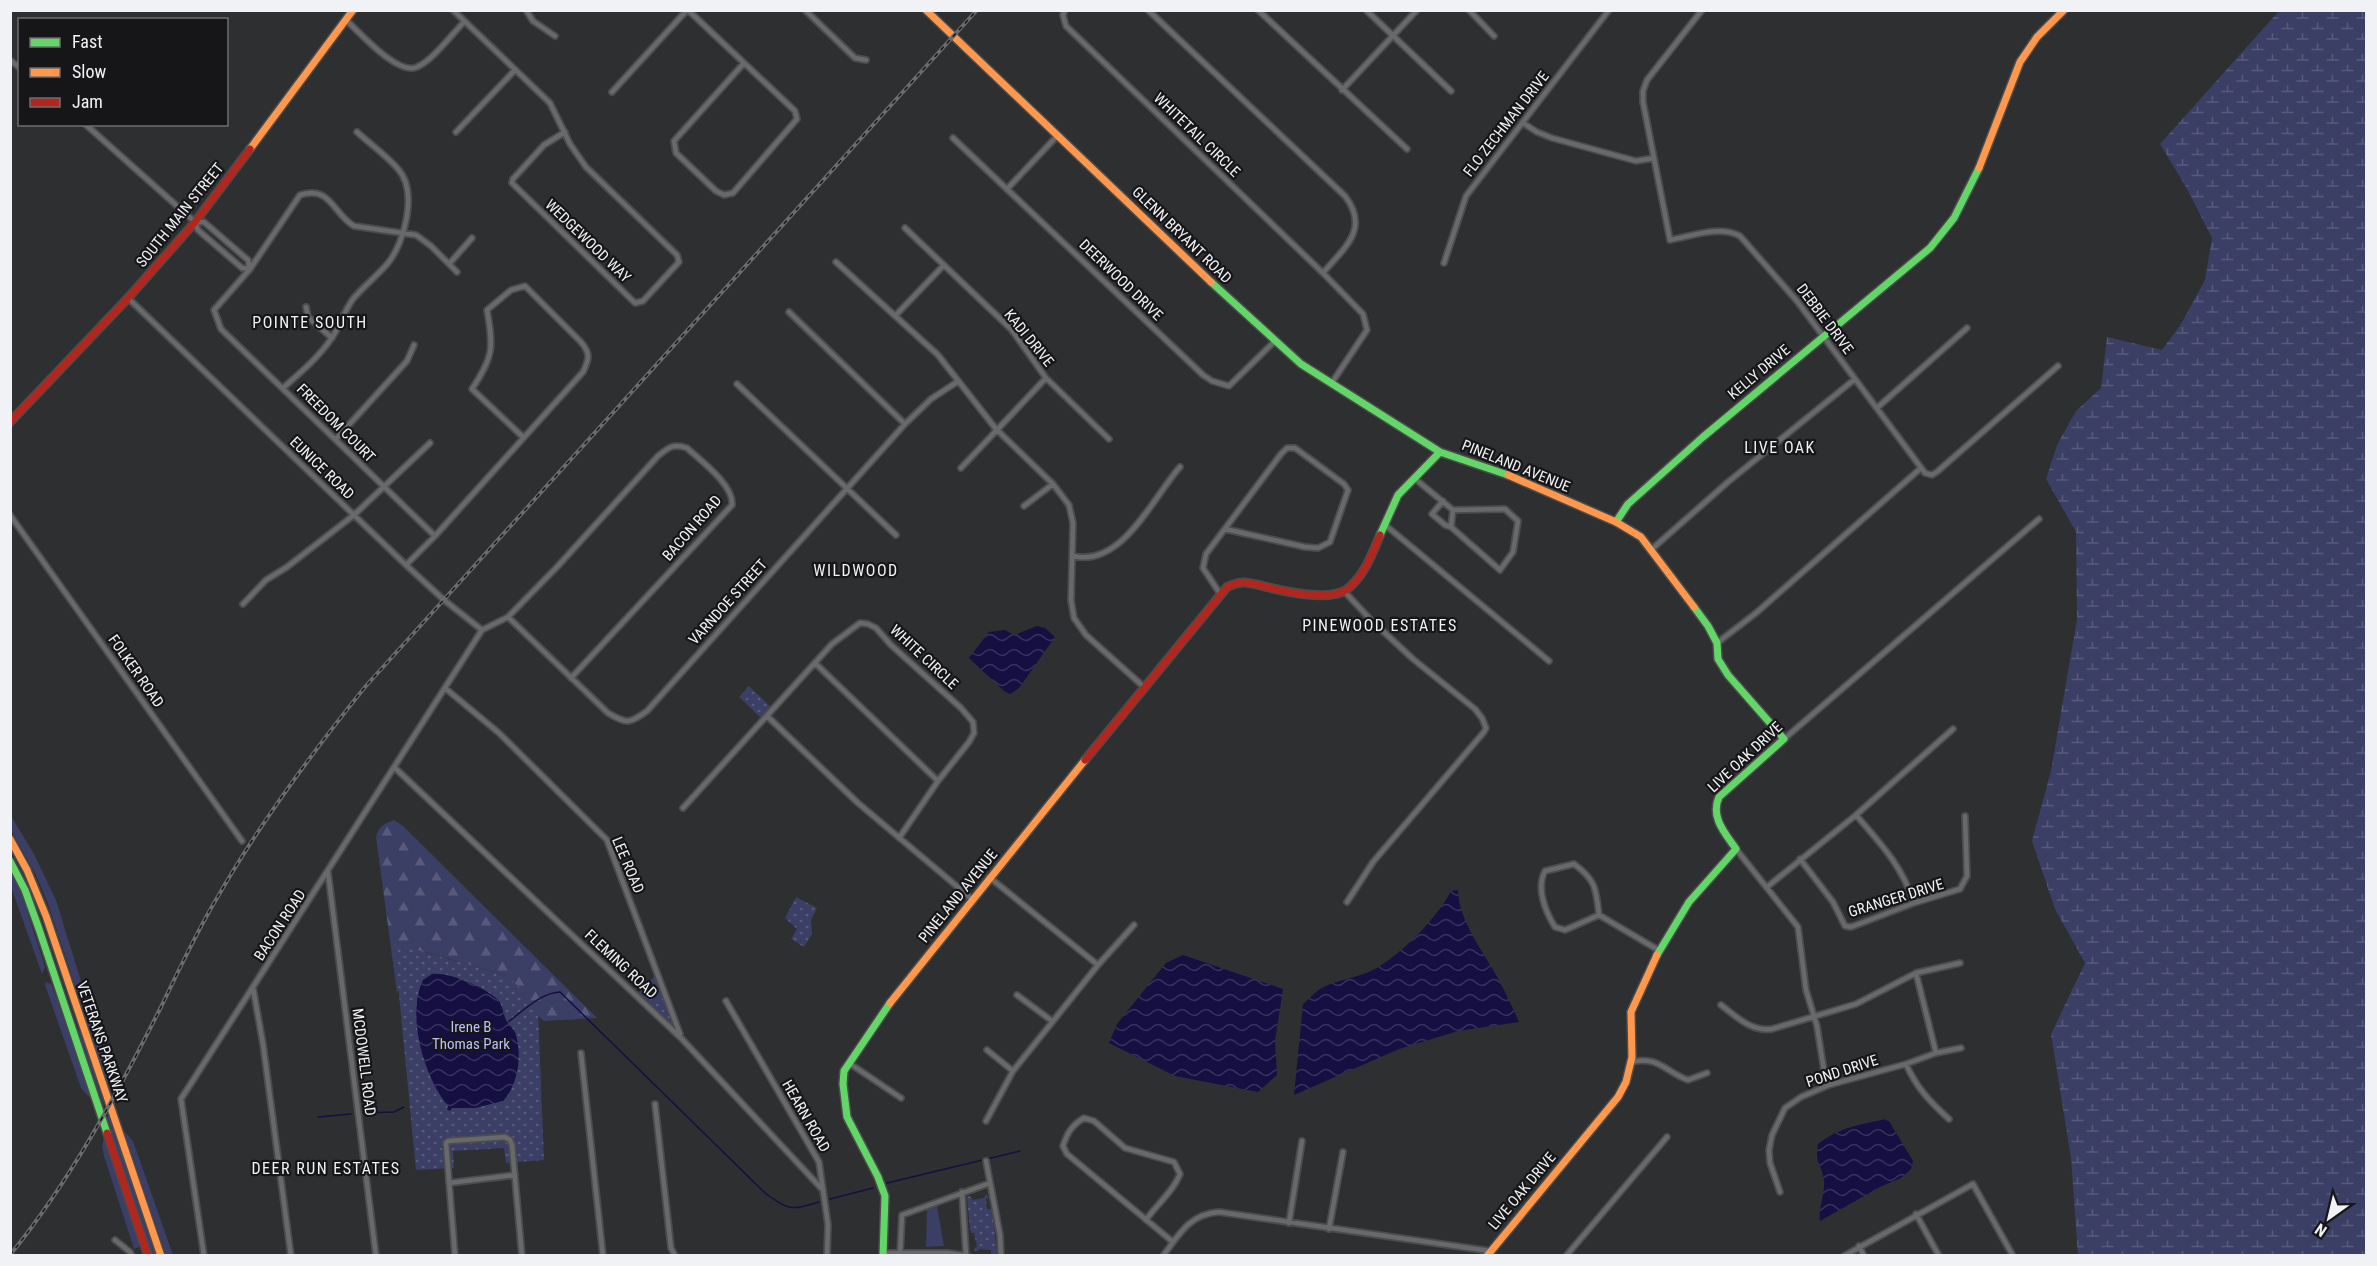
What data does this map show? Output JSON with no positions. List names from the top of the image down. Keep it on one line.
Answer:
{"streets":{"street":["FLO ZECHMAN DRIVE","WHITETAIL CIRCLE","SOUTH MAIN STREET","GLENN BRYANT ROAD","WEDGEWOOD WAY","DEERWOOD DRIVE","DEBBIE DRIVE","KADI DRIVE","KELLY DRIVE","FREEDOM COURT","PINELAND AVENUE","EUNICE ROAD","BACON ROAD","VARNDOE STREET","WHITE CIRCLE","FOLKER ROAD","LIVE OAK DRIVE","LEE ROAD","GRANGER DRIVE","FLEMING ROAD","VETERANS PARKWAY","MCDOWELL ROAD","POND DRIVE","HEARN ROAD"]},"crossings":[["WHITETAIL CIRCLE","GLENN BRYANT ROAD"],["SOUTH MAIN STREET","EUNICE ROAD"],["GLENN BRYANT ROAD","DEERWOOD DRIVE"],["GLENN BRYANT ROAD","PINELAND AVENUE"],["DEBBIE DRIVE","KELLY DRIVE"],["KELLY DRIVE","PINELAND AVENUE"],["EUNICE ROAD","BACON ROAD"],["BACON ROAD","VARNDOE STREET"],["BACON ROAD","LEE ROAD"],["BACON ROAD","FLEMING ROAD"],["BACON ROAD","MCDOWELL ROAD"],["LEE ROAD","FLEMING ROAD"],["FLEMING ROAD","HEARN ROAD"]],"districts":["POINTE SOUTH","LIVE OAK","WILDWOOD","PINEWOOD ESTATES","DEER RUN ESTATES"],"parks":["Irene B Thomas Park"],"legend":["Fast","Slow","Jam"],"north":"bottom left"}
